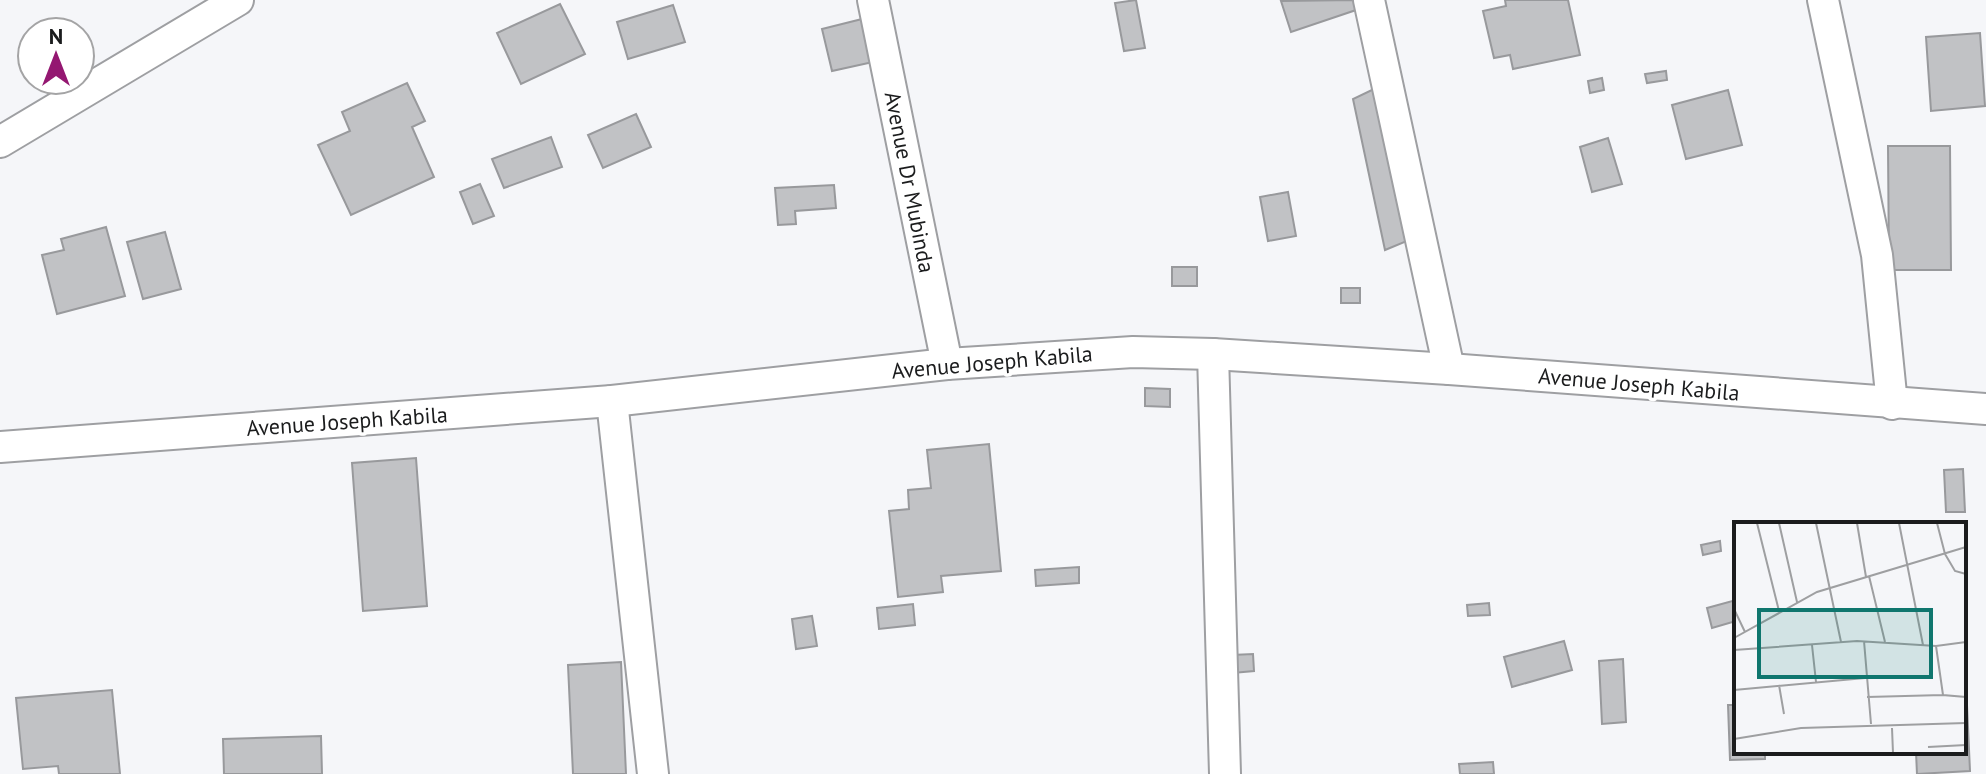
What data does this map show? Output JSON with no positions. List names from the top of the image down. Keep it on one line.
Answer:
{"streets":{"street":["Avenue Dr Mubinda","Avenue Joseph Kabila"]},"crossings":[["Avenue Dr Mubinda","Avenue Joseph Kabila"]],"north":"top"}
